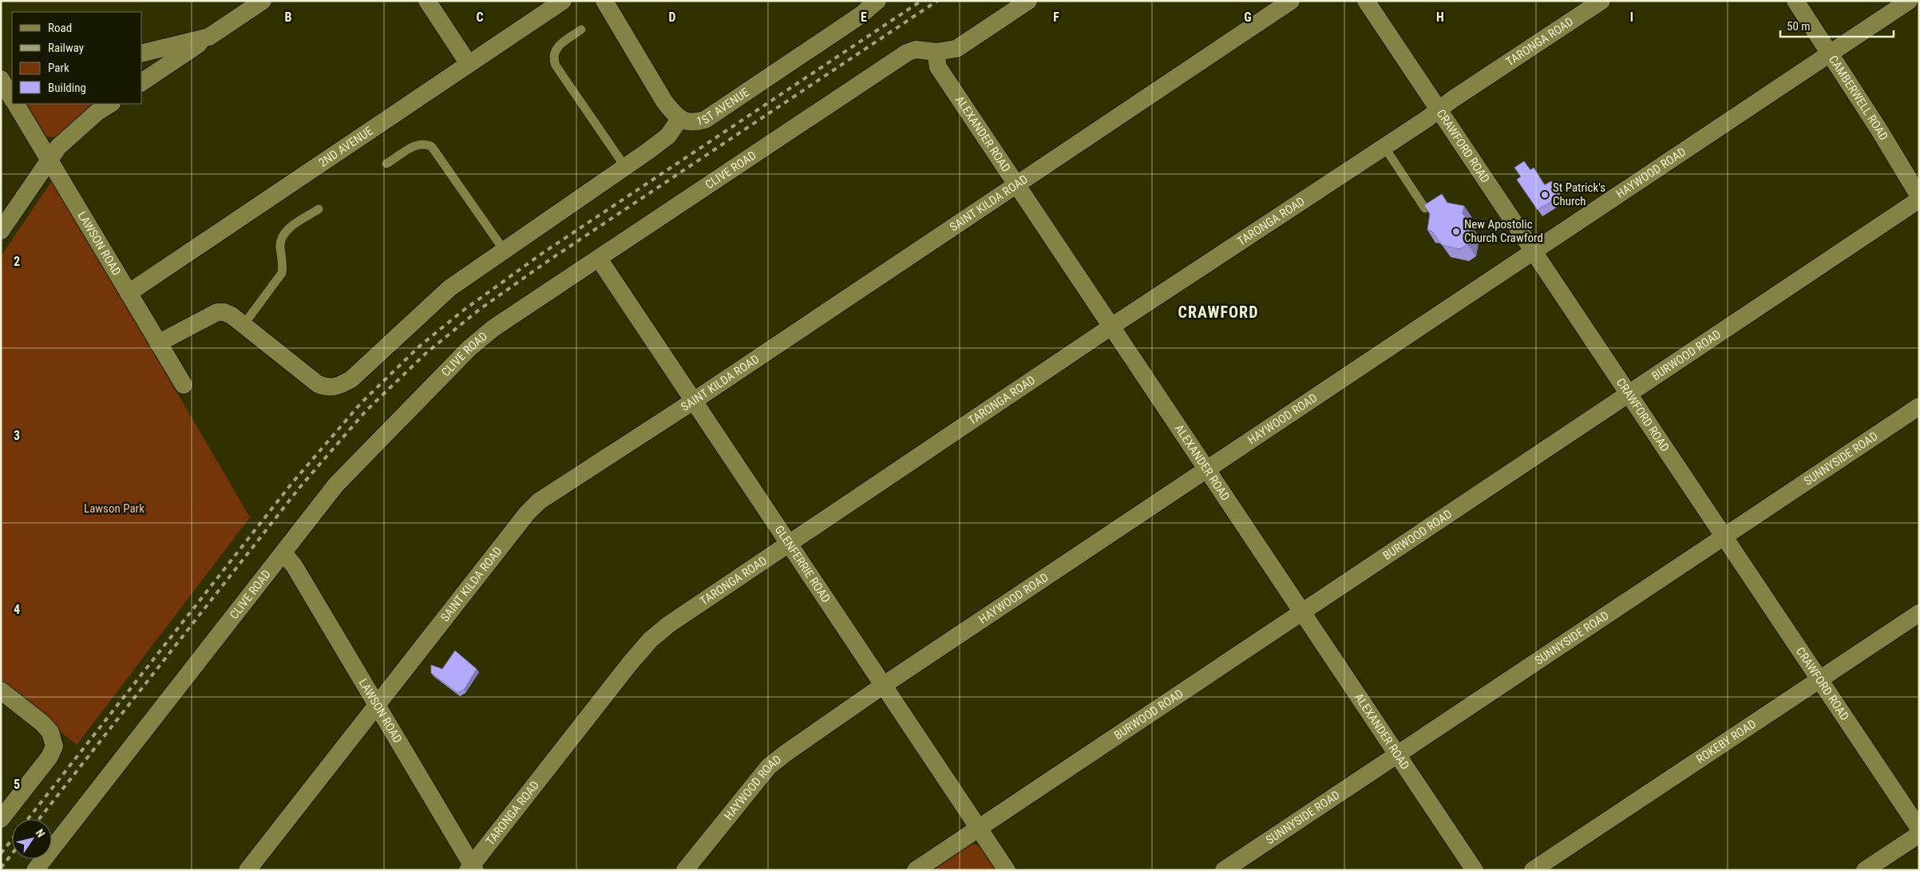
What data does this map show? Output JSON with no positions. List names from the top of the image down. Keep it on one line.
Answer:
{"streets":{"street":["TARONGA ROAD","CAMBERWELL ROAD","1ST AVENUE","ALEXANDER ROAD","CRAWFORD ROAD","2ND AVENUE","CLIVE ROAD","HAYWOOD ROAD","SAINT KILDA ROAD","LAWSON ROAD","BURWOOD ROAD","SUNNYSIDE ROAD","GLENFERRIE ROAD","ROKEBY ROAD"]},"crossings":[["TARONGA ROAD","ALEXANDER ROAD"],["TARONGA ROAD","CRAWFORD ROAD"],["TARONGA ROAD","LAWSON ROAD"],["TARONGA ROAD","GLENFERRIE ROAD"],["CAMBERWELL ROAD","HAYWOOD ROAD"],["ALEXANDER ROAD","CLIVE ROAD"],["ALEXANDER ROAD","HAYWOOD ROAD"],["ALEXANDER ROAD","SAINT KILDA ROAD"],["ALEXANDER ROAD","BURWOOD ROAD"],["ALEXANDER ROAD","SUNNYSIDE ROAD"],["CRAWFORD ROAD","HAYWOOD ROAD"],["CRAWFORD ROAD","BURWOOD ROAD"],["CRAWFORD ROAD","SUNNYSIDE ROAD"],["CRAWFORD ROAD","ROKEBY ROAD"],["2ND AVENUE","LAWSON ROAD"],["CLIVE ROAD","LAWSON ROAD"],["CLIVE ROAD","GLENFERRIE ROAD"],["HAYWOOD ROAD","GLENFERRIE ROAD"],["SAINT KILDA ROAD","LAWSON ROAD"],["SAINT KILDA ROAD","GLENFERRIE ROAD"],["BURWOOD ROAD","GLENFERRIE ROAD"]],"districts":["CRAWFORD"],"parks":["Lawson Park"],"places":["St Patrick's Church","New Apostolic Church Crawford"],"legend":["Road","Railway","Park","Building"],"scale_bar":"50 m","north":"top right","grid":{"columns":["B","C","D","E","F","G","H","I"],"rows":["2","3","4","5"]}}
